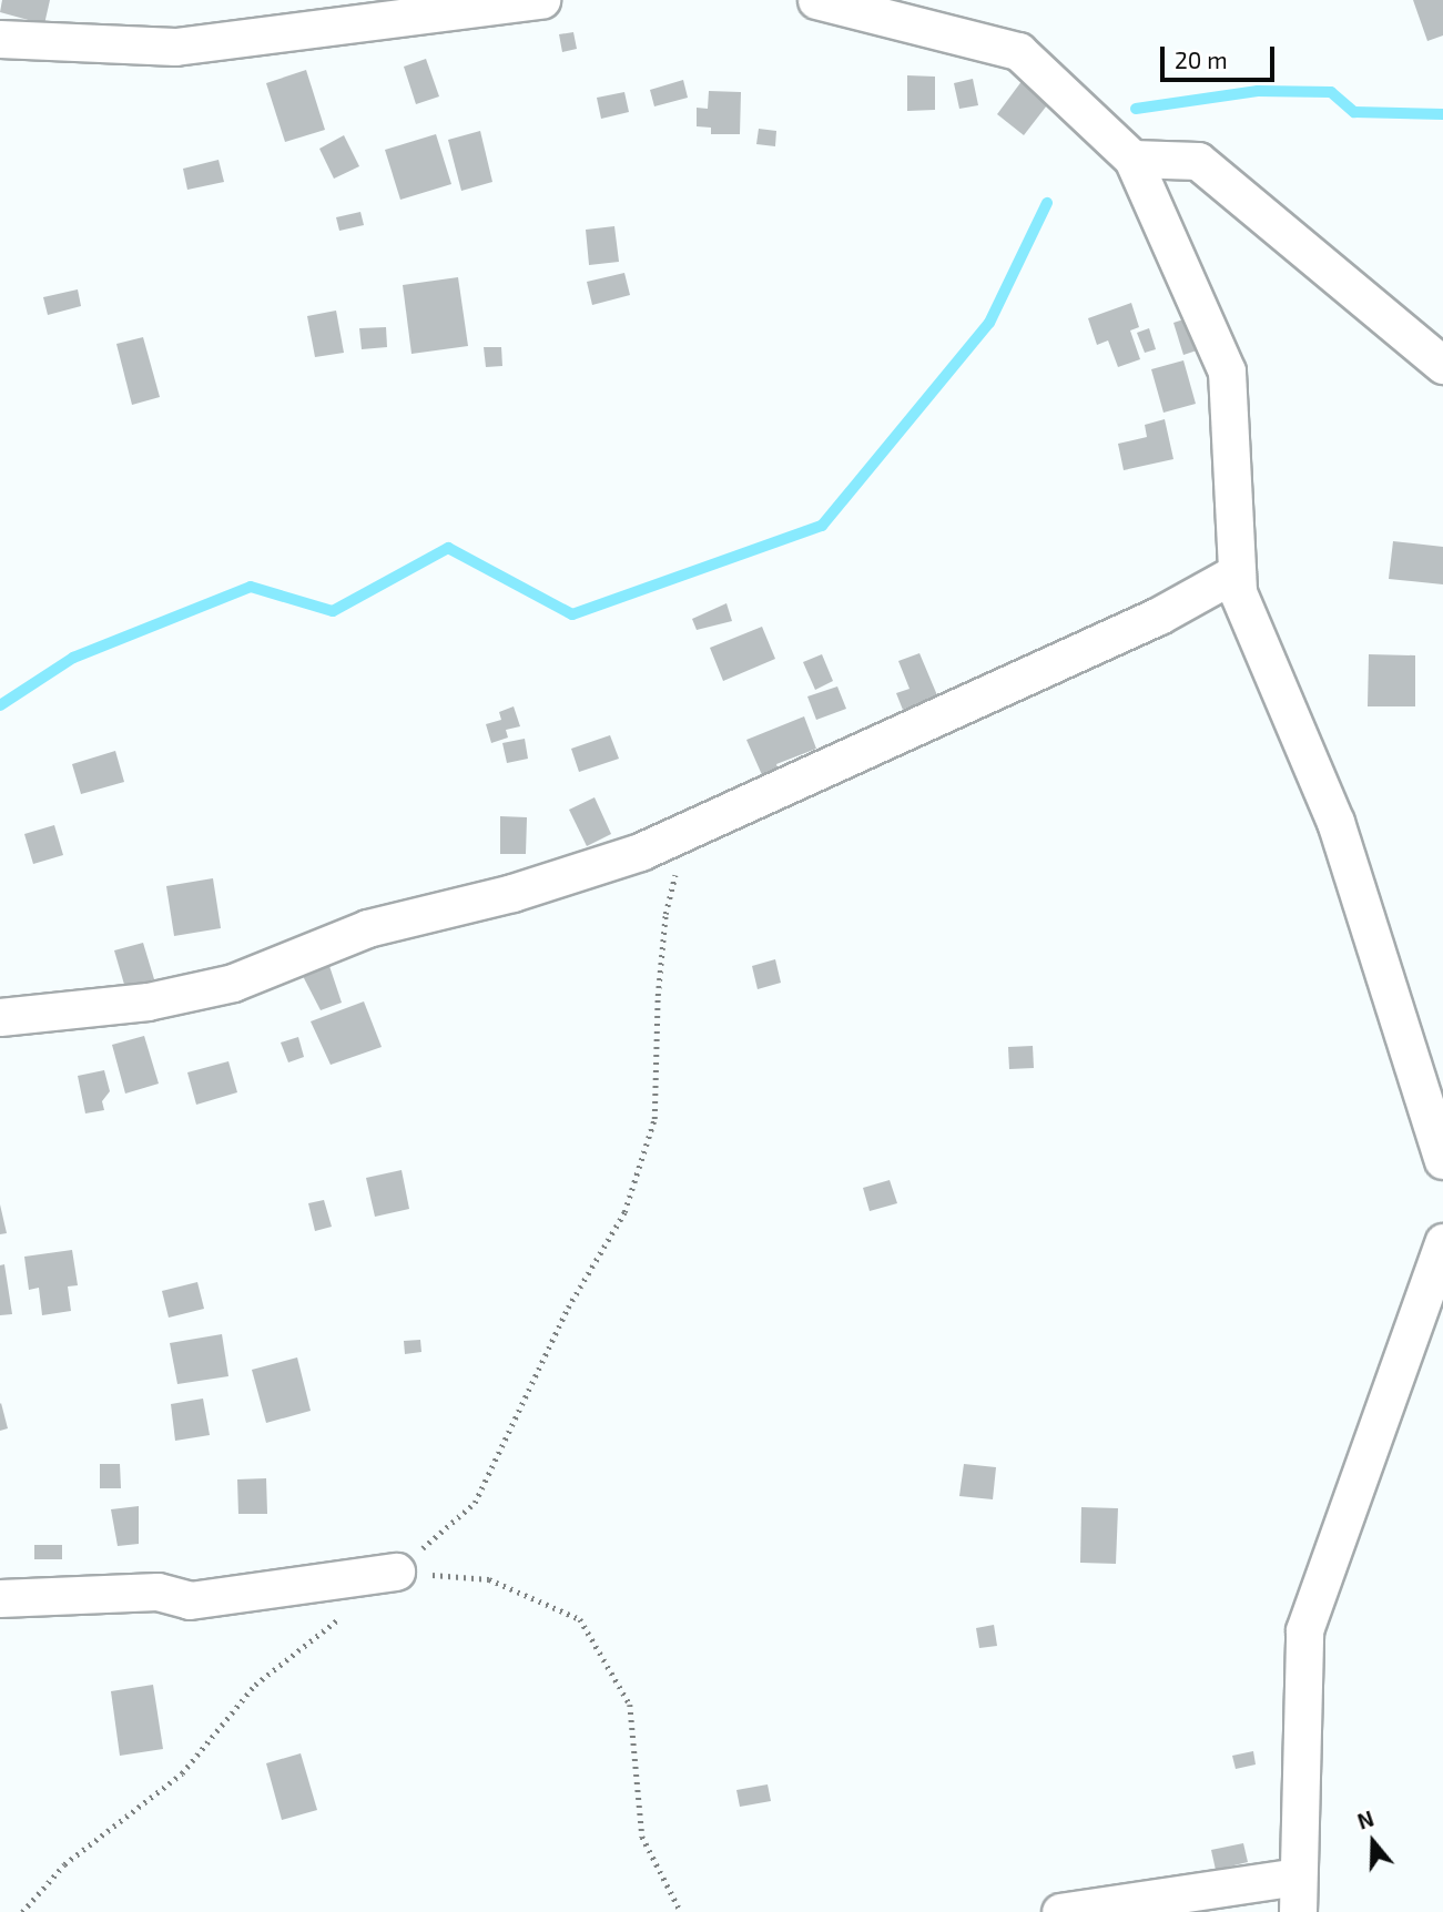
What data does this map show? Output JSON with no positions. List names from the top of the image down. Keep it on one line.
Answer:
{"scale_bar":"20 m","north":"top"}
